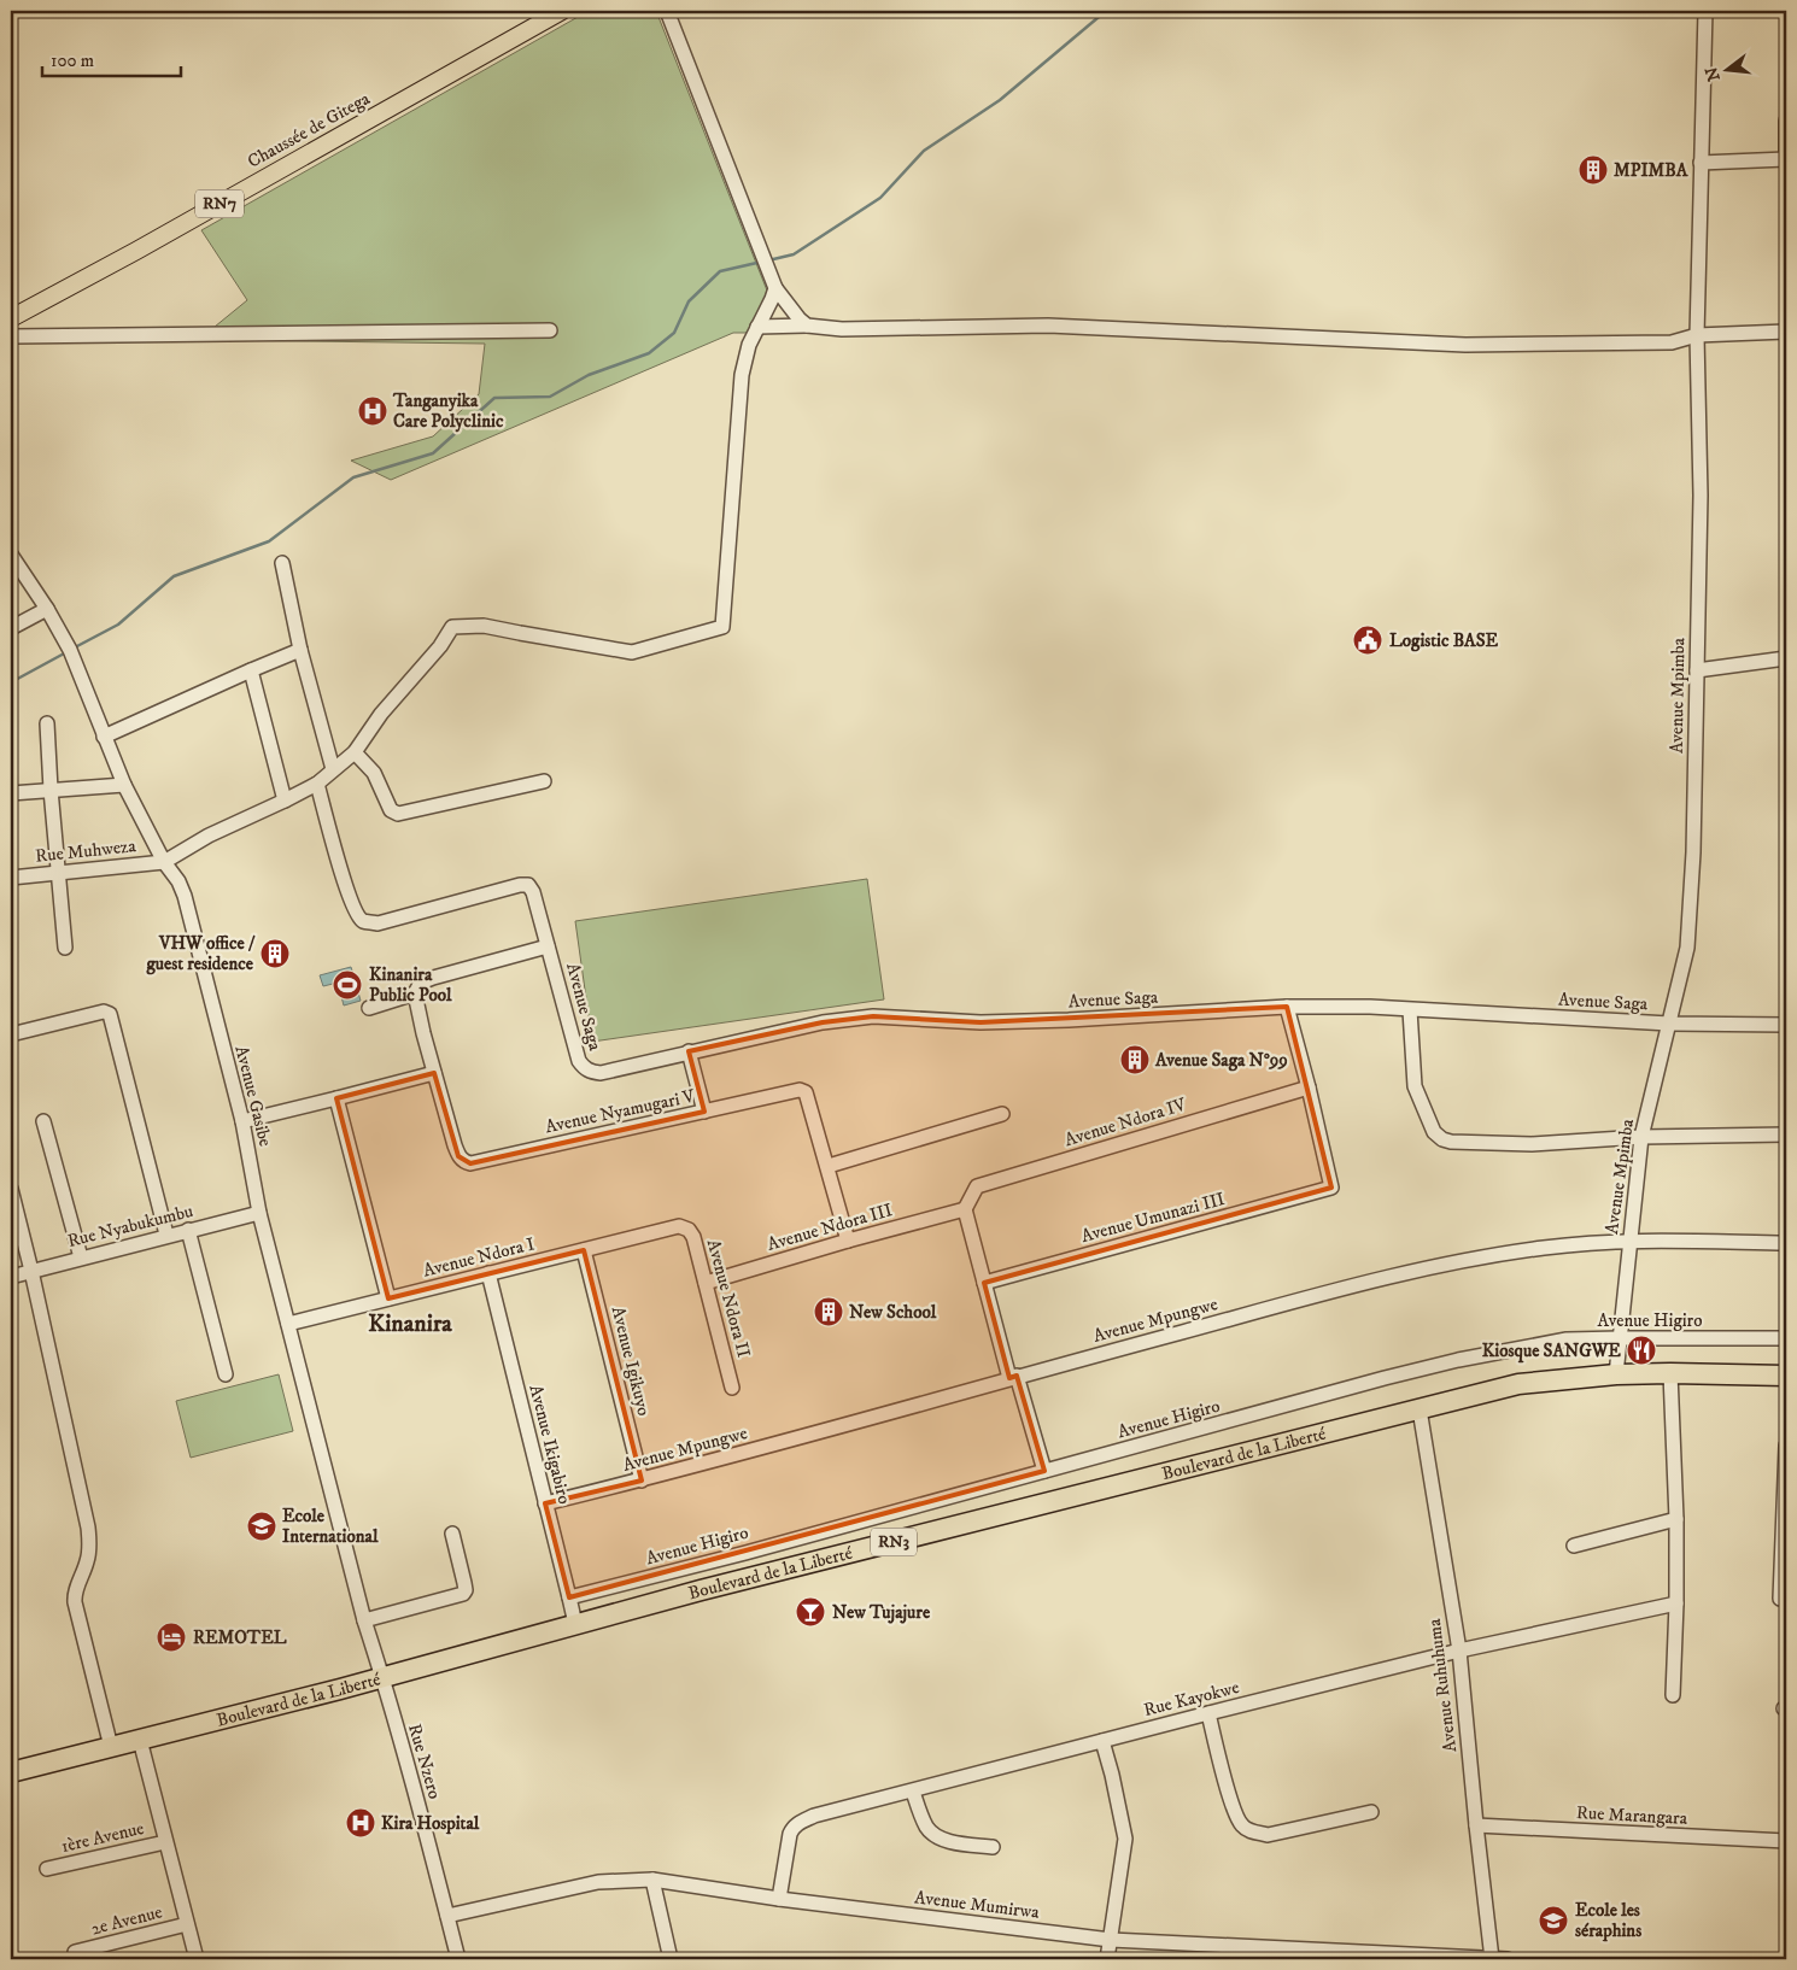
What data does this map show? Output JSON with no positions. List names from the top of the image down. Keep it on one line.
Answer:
{"streets":{"highway":["Boulevard de la Liberté","RN3"],"main road":["Chaussée de Gitega","RN7"],"street":["Avenue Mpimba","Rue Muhweza","Avenue Saga","Avenue Gasibe","Avenue Nyamugari V","Avenue Ndora IV","Avenue Umunazi III","Rue Nyabukumbu","Avenue Ndora III","Avenue Ndora I","Avenue Ndora II","Avenue Mpungwe","Avenue Higiro","Avenue Igikuyo","Avenue Ikigabiro","Avenue Ruhuhuma","Rue Kayokwe","Rue Nzero","Rue Marangara","1ère Avenue","Avenue Mumirwa","2e Avenue"]},"crossings":[["Avenue Mpimba","Avenue Saga"],["Avenue Mpimba","Avenue Mpungwe"],["Avenue Mpimba","Avenue Higiro"],["Avenue Mpimba","Boulevard de la Liberté"],["Rue Muhweza","Avenue Gasibe"],["Avenue Gasibe","Rue Nyabukumbu"],["Avenue Gasibe","Avenue Ndora I"],["Avenue Gasibe","Boulevard de la Liberté"],["Avenue Gasibe","Rue Nzero"],["Avenue Nyamugari V","Avenue Ndora III"],["Avenue Ndora IV","Avenue Umunazi III"],["Avenue Ndora IV","Avenue Ndora III"],["Avenue Ndora III","Avenue Ndora II"],["Avenue Ndora I","Avenue Ndora II"],["Avenue Ndora I","Avenue Igikuyo"],["Avenue Ndora I","Avenue Ikigabiro"],["Avenue Mpungwe","Avenue Igikuyo"],["Avenue Mpungwe","Avenue Ikigabiro"],["Avenue Higiro","Avenue Ikigabiro"],["Avenue Ikigabiro","Boulevard de la Liberté"],["Boulevard de la Liberté","Avenue Ruhuhuma"],["Boulevard de la Liberté","Rue Nzero"],["Avenue Ruhuhuma","Rue Kayokwe"],["Avenue Ruhuhuma","Rue Marangara"],["Avenue Ruhuhuma","Avenue Mumirwa"],["Rue Kayokwe","Avenue Mumirwa"],["Rue Nzero","Avenue Mumirwa"]],"districts":["Kinanira"],"places":{"building":["MPIMBA","VHW office / guest residence","Avenue Saga N°99","New School"],"hospital":["Tanganyika Care Polyclinic","Kira Hospital"],"public building":["Logistic BASE"],"sports":["Kinanira Public Pool"],"restaurant":["Kiosque SANGWE"],"school or university":["Ecole International","Ecole les séraphins"],"bar":["New Tujajure"],"hotel":["REMOTEL"]},"scale_bar":"100 m","north":"left"}
